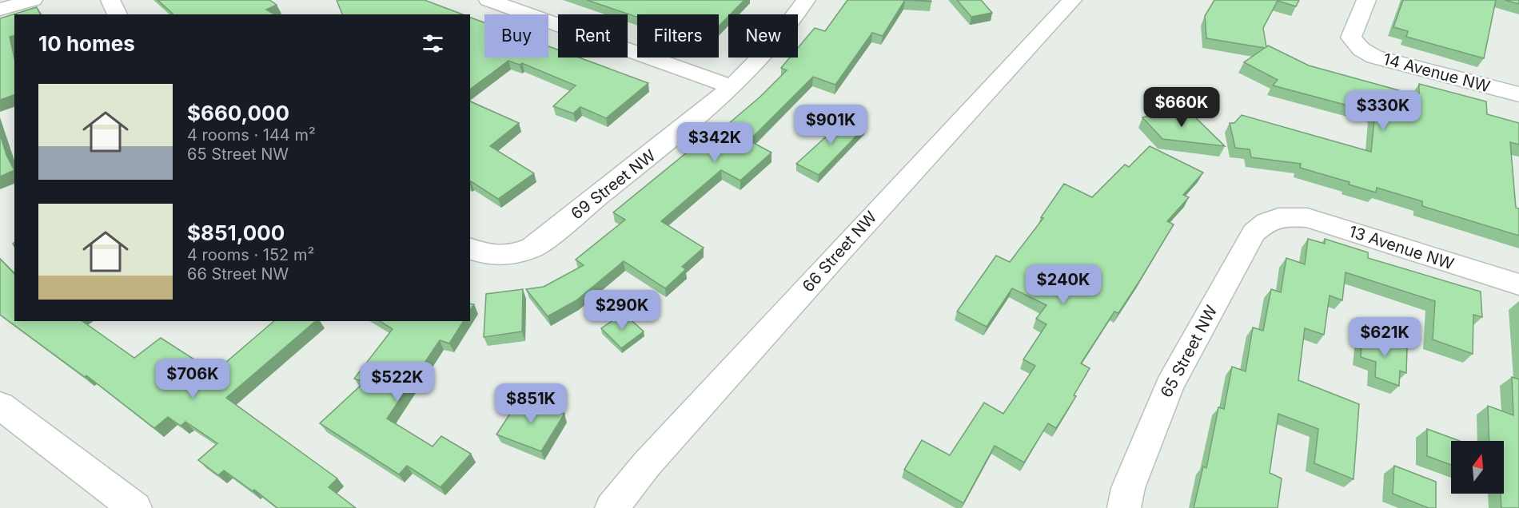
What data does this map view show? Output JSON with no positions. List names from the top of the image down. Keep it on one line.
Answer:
{"streets":{"street":["14 Avenue NW","69 Street NW","13 Avenue NW","66 Street NW","65 Street NW"]},"crossings":[["13 Avenue NW","65 Street NW"]],"north":"top","page":{"chip":["Buy","Rent","Filters","New"],"heading":"10 homes","list":[{"name":"$660,000","note":"4 rooms · 144 m² · 65 Street NW"},{"name":"$851,000","note":"4 rooms · 152 m² · 66 Street NW"}],"price":["$660K","$330K","$901K","$342K","$240K","$290K","$621K","$706K","$522K","$851K"]}}
